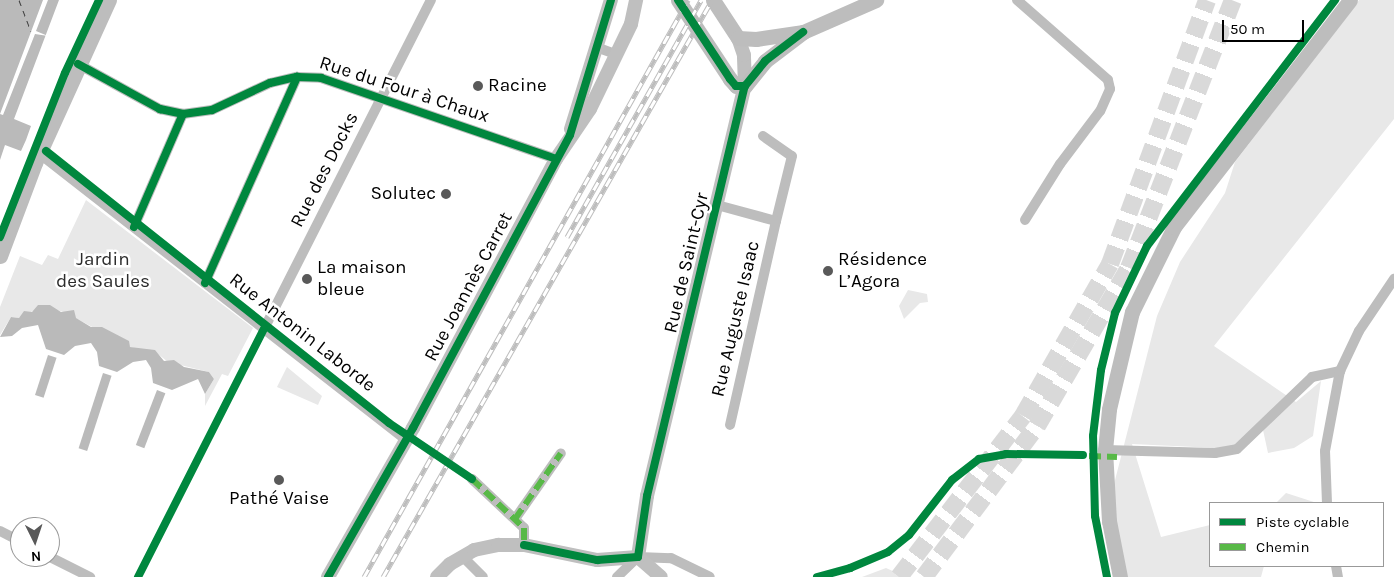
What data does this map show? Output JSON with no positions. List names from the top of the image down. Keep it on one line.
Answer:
{"streets":{"main road":["Rue de Saint-Cyr"],"street":["Rue du Four à Chaux","Rue des Docks","Rue Joannès Carret","Rue Auguste Isaac","Rue Antonin Laborde"]},"crossings":[["Rue du Four à Chaux","Rue des Docks"],["Rue du Four à Chaux","Rue Joannès Carret"],["Rue des Docks","Rue Antonin Laborde"],["Rue de Saint-Cyr","Rue Auguste Isaac"],["Rue Joannès Carret","Rue Antonin Laborde"]],"parks":["Jardin des Saules"],"places":["Racine","Solutec","Résidence L’Agora","La maison bleue","Pathé Vaise"],"legend":["Piste cyclable","Chemin"],"scale_bar":"50 m","north":"bottom"}
